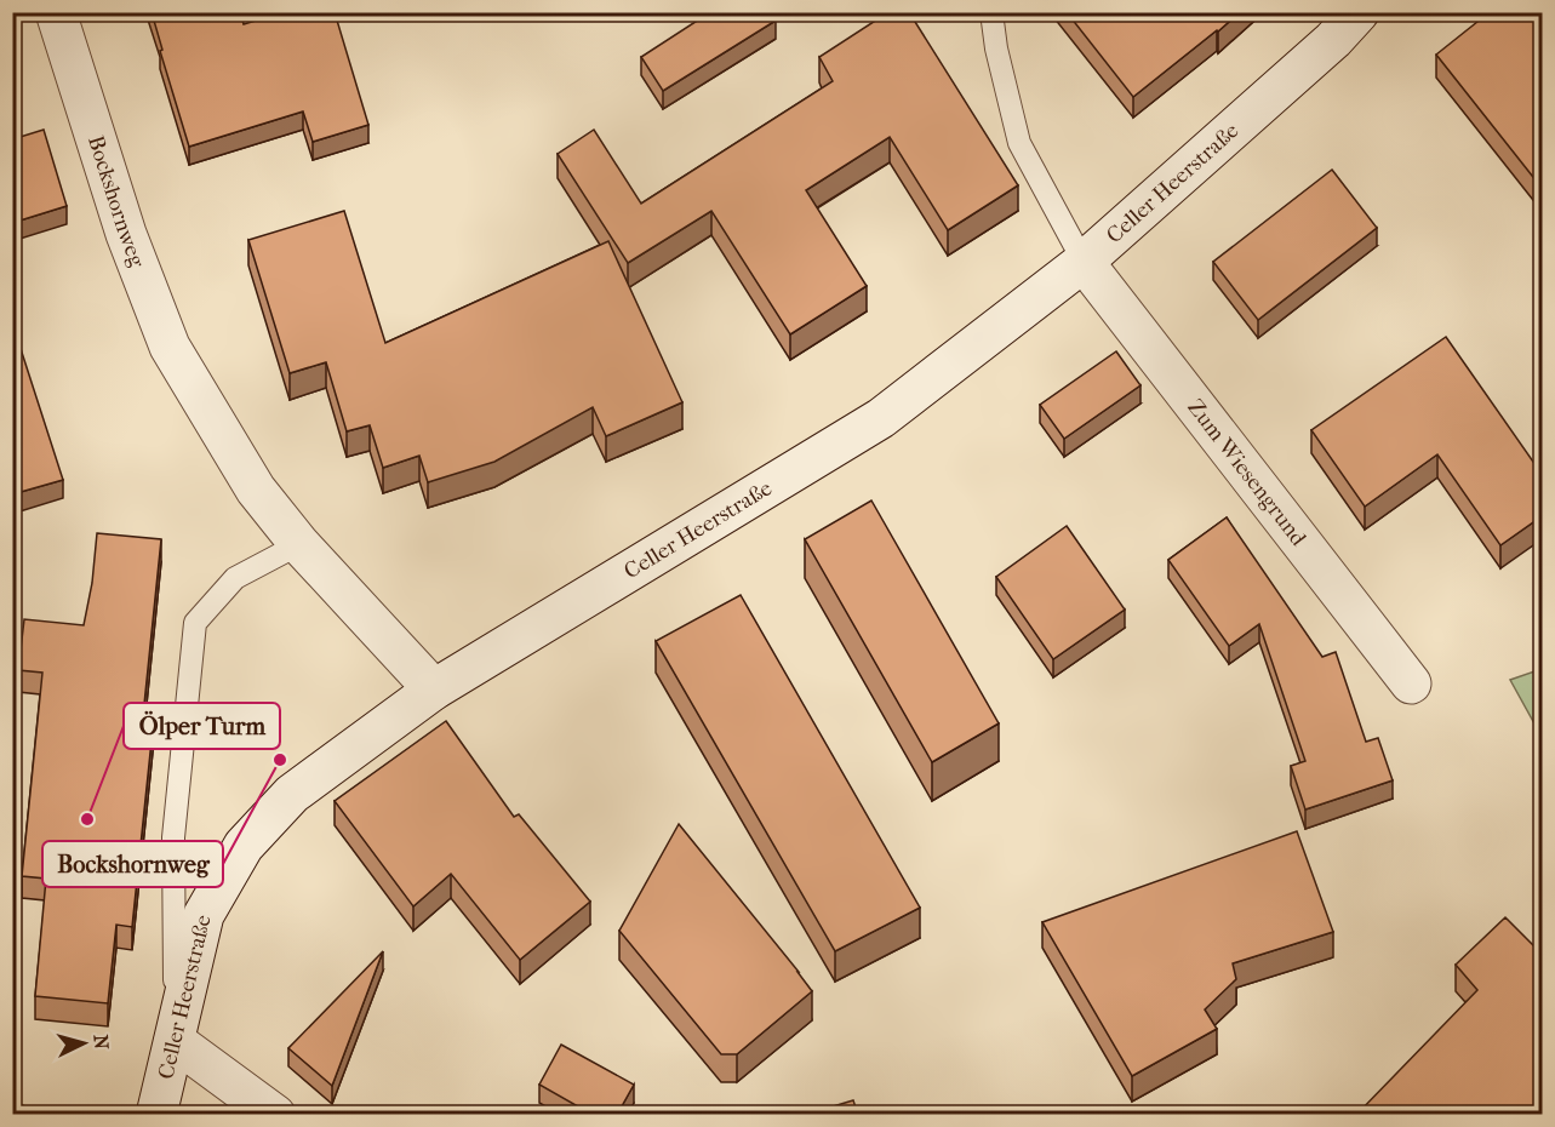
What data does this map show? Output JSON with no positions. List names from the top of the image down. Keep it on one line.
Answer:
{"streets":{"main road":["Celler Heerstraße","Bockshornweg","Zum Wiesengrund"]},"crossings":[["Celler Heerstraße","Bockshornweg"],["Celler Heerstraße","Zum Wiesengrund"]],"places":["Bockshornweg","Ölper Turm"],"north":"right"}
